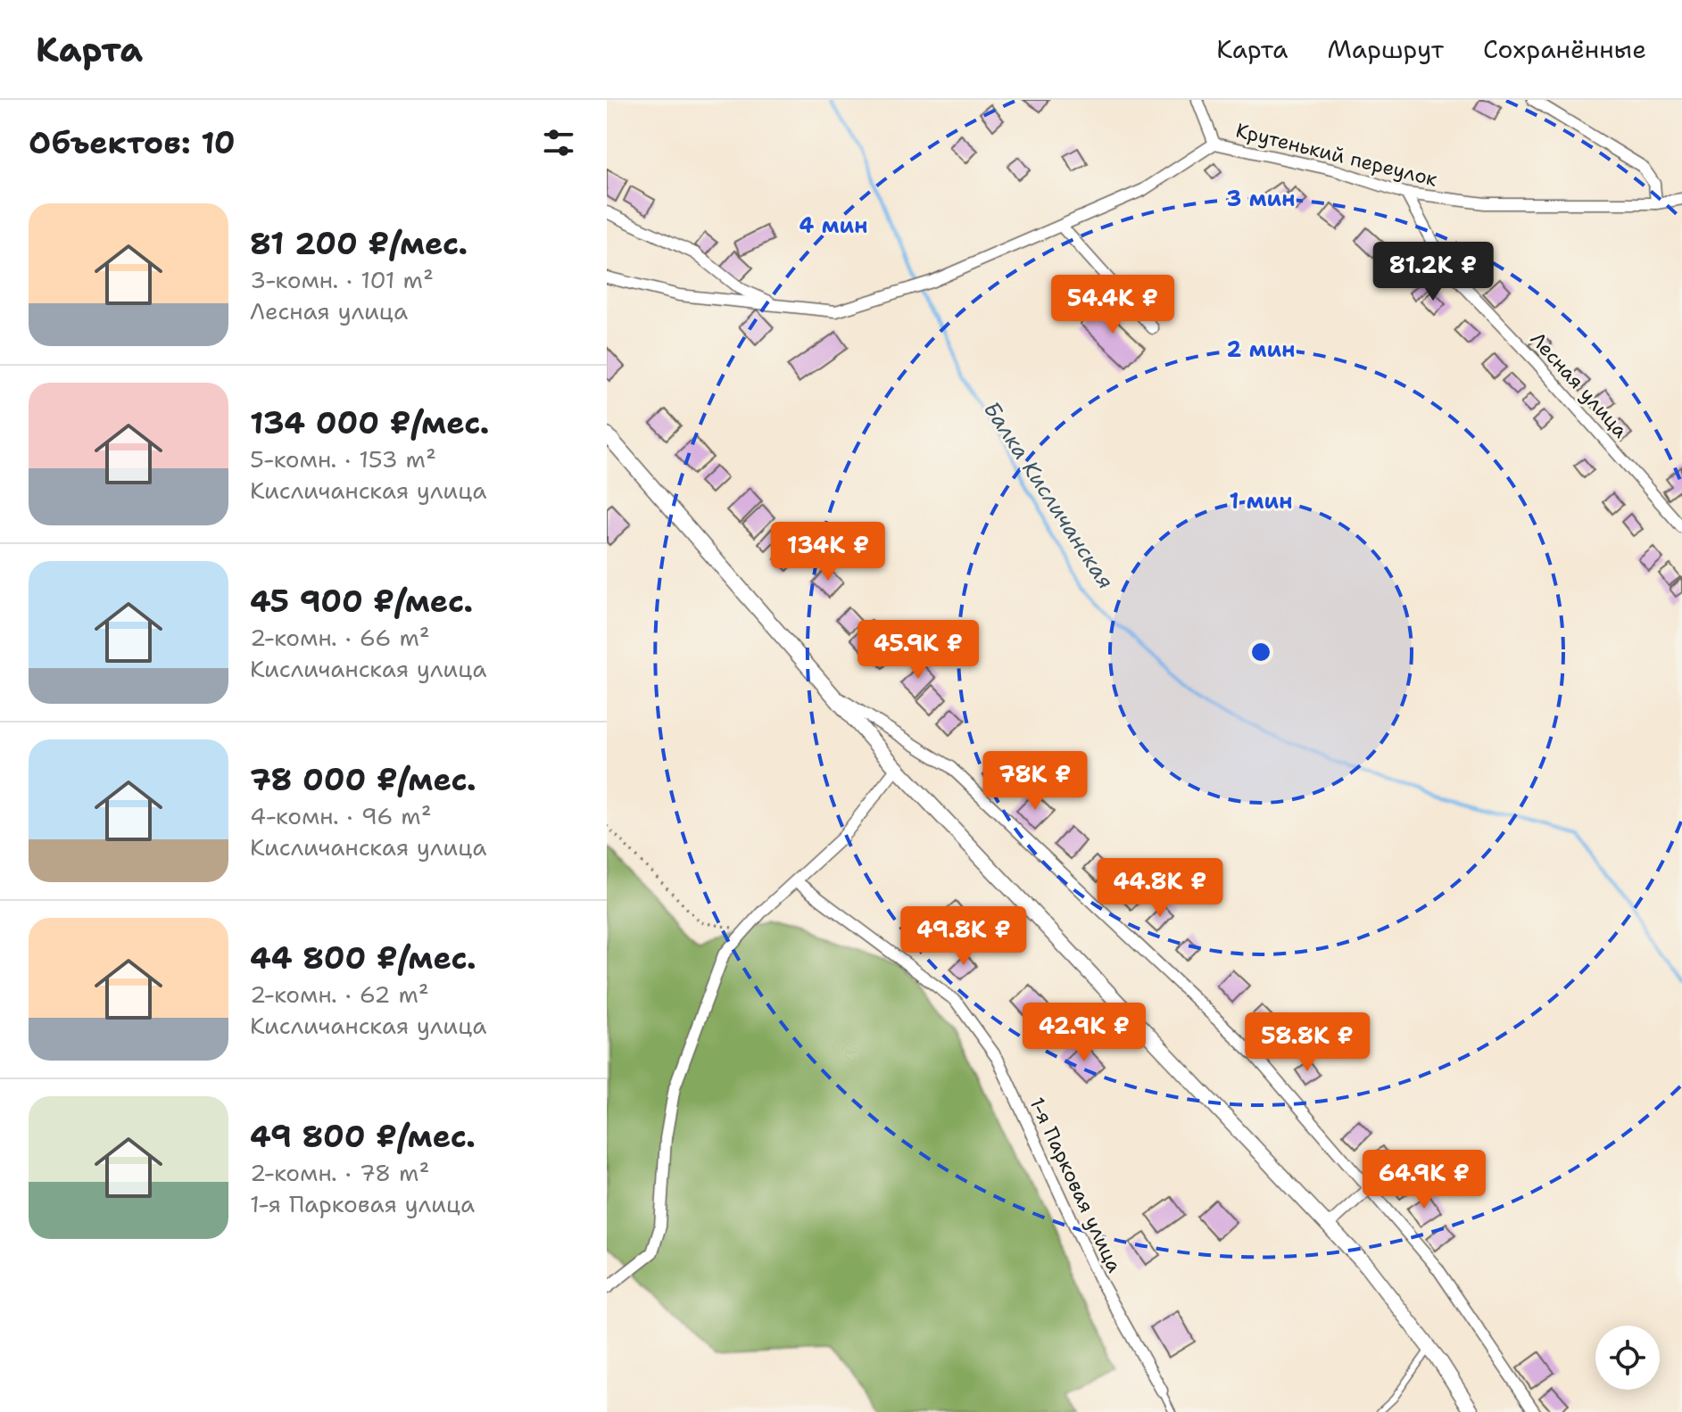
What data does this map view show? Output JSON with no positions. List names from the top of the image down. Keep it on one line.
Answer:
{"streets":{"street":["Крутенький переулок","Лесная улица","1-я Парковая улица"]},"crossings":[["Крутенький переулок","Лесная улица"]],"water":["Балка Кисличанская"],"page":{"header":"Карта","nav":["Карта","Маршрут","Сохранённые"],"heading":"Объектов: 10","list":[{"name":"81 200 ₽/мес.","note":"3-комн. · 101 m² · Лесная улица"},{"name":"134 000 ₽/мес.","note":"5-комн. · 153 m² · Кисличанская улица"},{"name":"45 900 ₽/мес.","note":"2-комн. · 66 m² · Кисличанская улица"},{"name":"78 000 ₽/мес.","note":"4-комн. · 96 m² · Кисличанская улица"},{"name":"44 800 ₽/мес.","note":"2-комн. · 62 m² · Кисличанская улица"},{"name":"49 800 ₽/мес.","note":"2-комн. · 78 m² · 1-я Парковая улица"}],"price":["81.2K ₽","54.4K ₽","134K ₽","45.9K ₽","78K ₽","44.8K ₽","49.8K ₽","42.9K ₽","58.8K ₽","64.9K ₽"]},"rings":["3 мин","4 мин","2 мин","1 мин"]}
